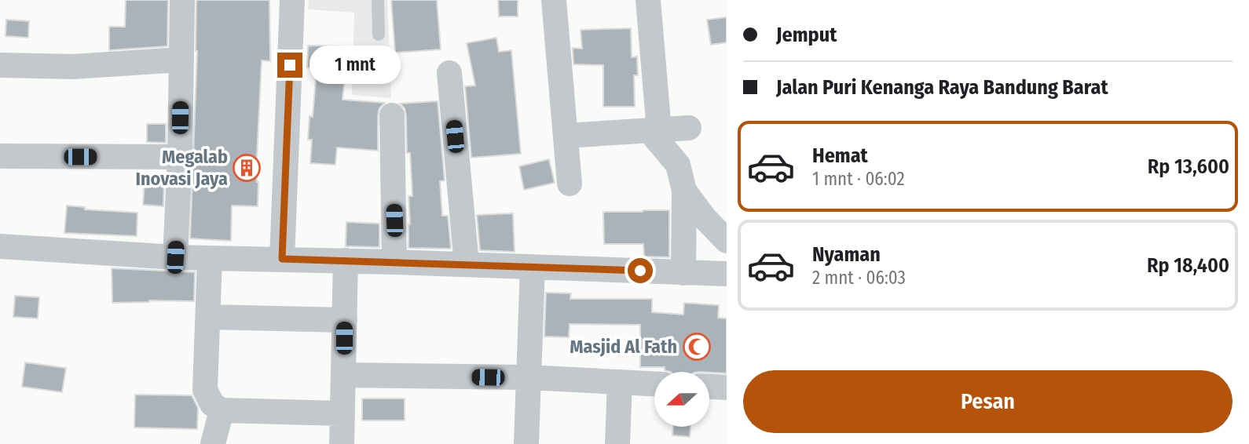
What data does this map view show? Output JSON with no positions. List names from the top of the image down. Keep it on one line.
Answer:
{"places":{"building":["Megalab Inovasi Jaya"],"mosque":["Masjid Al Fath"]},"north":"left","page":{"banner":["Jemput","Jalan Puri Kenanga Raya Bandung Barat"],"bubble":"1 mnt","list":[{"name":"Hemat","note":"1 mnt · 06:02","value":"Rp 13,600"},{"name":"Nyaman","note":"2 mnt · 06:03","value":"Rp 18,400"}],"buttons":"Pesan"}}
